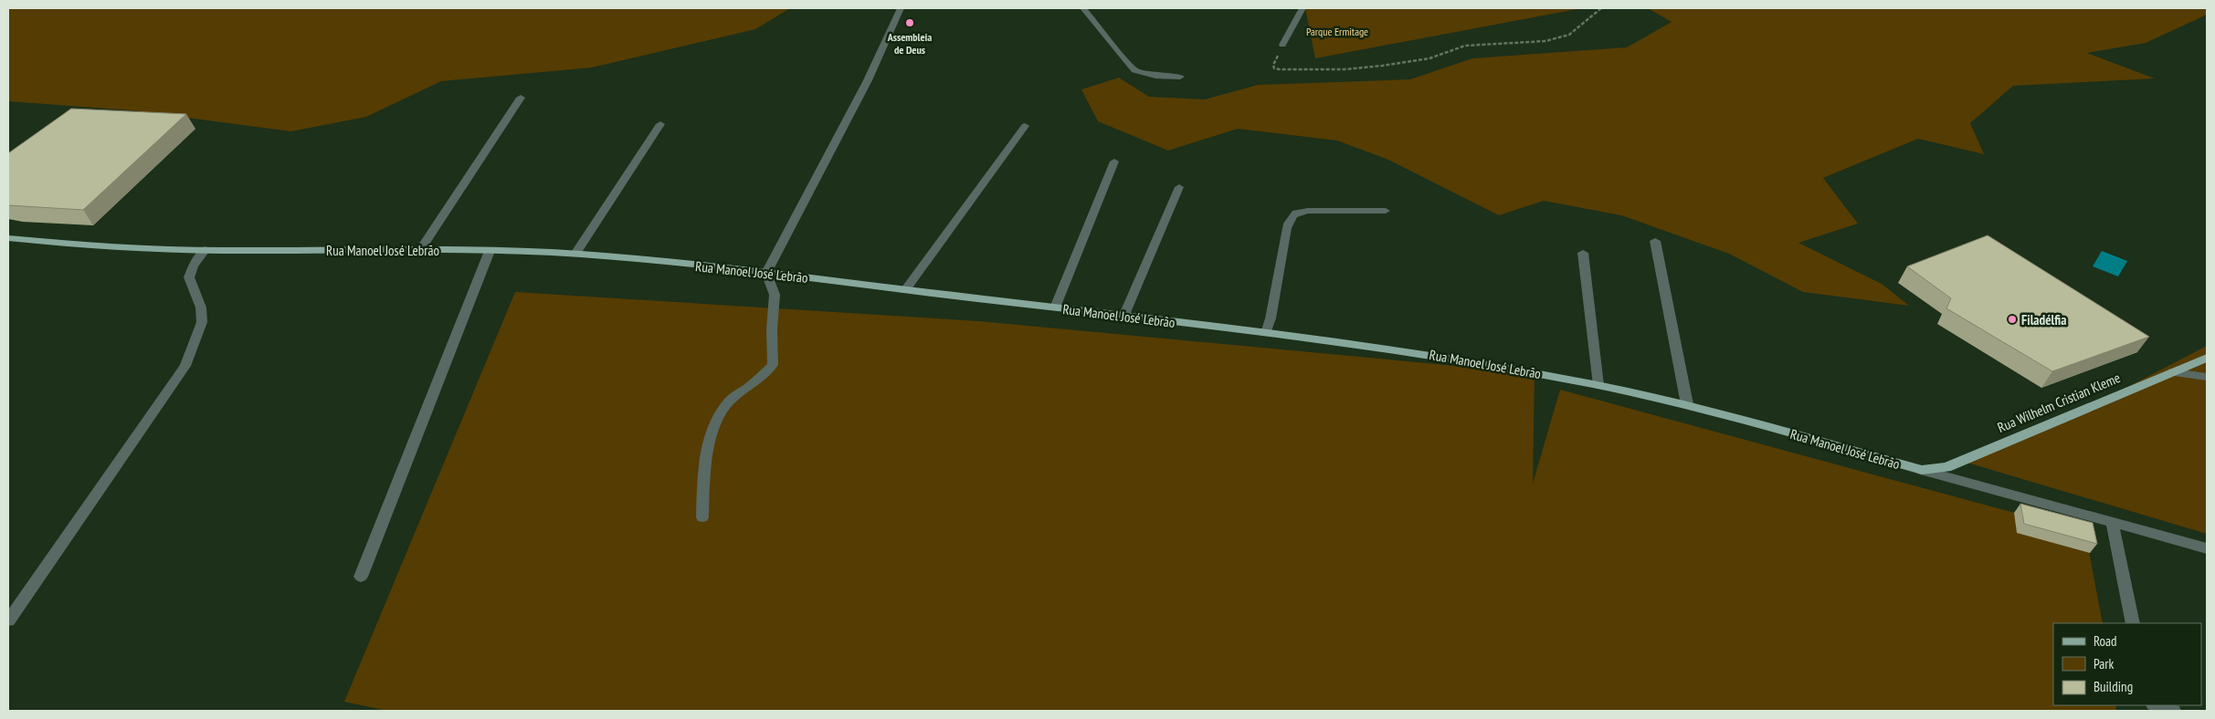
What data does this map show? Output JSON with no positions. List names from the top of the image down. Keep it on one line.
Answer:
{"streets":{"main road":["Rua Manoel José Lebrão","Rua Wilhelm Cristian Kleme"]},"crossings":[["Rua Manoel José Lebrão","Rua Wilhelm Cristian Kleme"]],"parks":["Parque Ermitage"],"places":["Assembleia de Deus","Filadélfia"],"legend":["Road","Park","Building"]}
